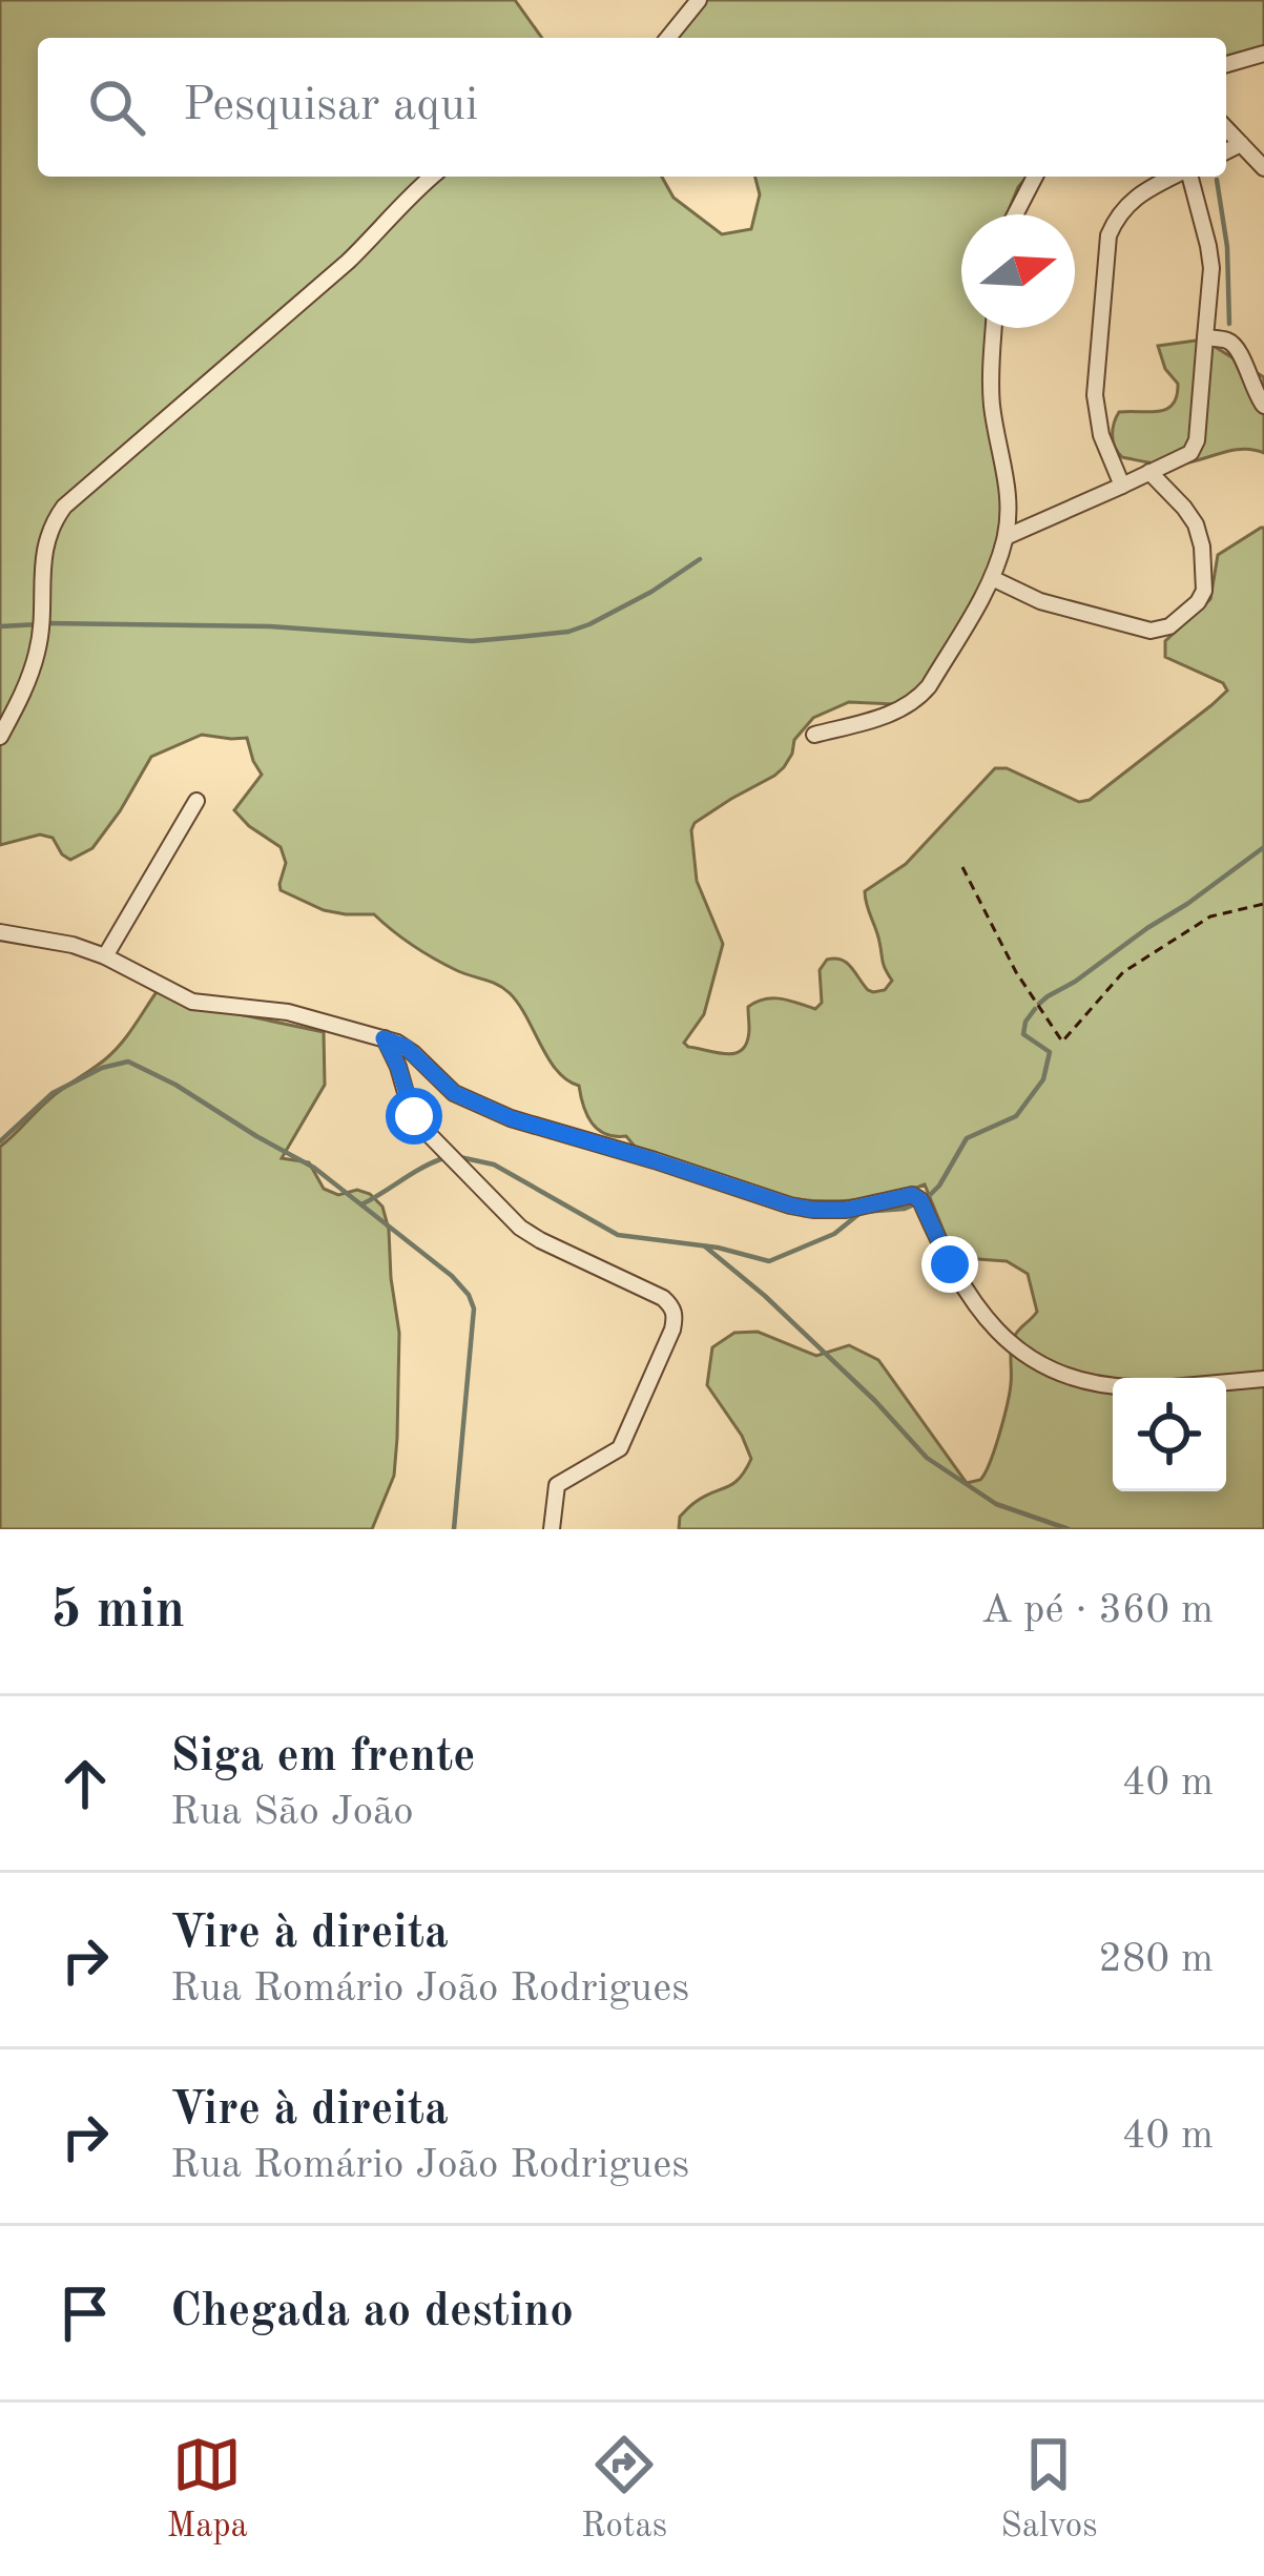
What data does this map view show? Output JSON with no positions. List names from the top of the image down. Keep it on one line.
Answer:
{"north":"right","page":{"search":"Pesquisar aqui","heading":["5 min","A pé · 360 m"],"list":[["Siga em frente","Rua São João","40 m"],["Vire à direita","Rua Romário João Rodrigues","280 m"],["Vire à direita","Rua Romário João Rodrigues","40 m"],"Chegada ao destino"],"nav":["Mapa","Rotas","Salvos"]}}
